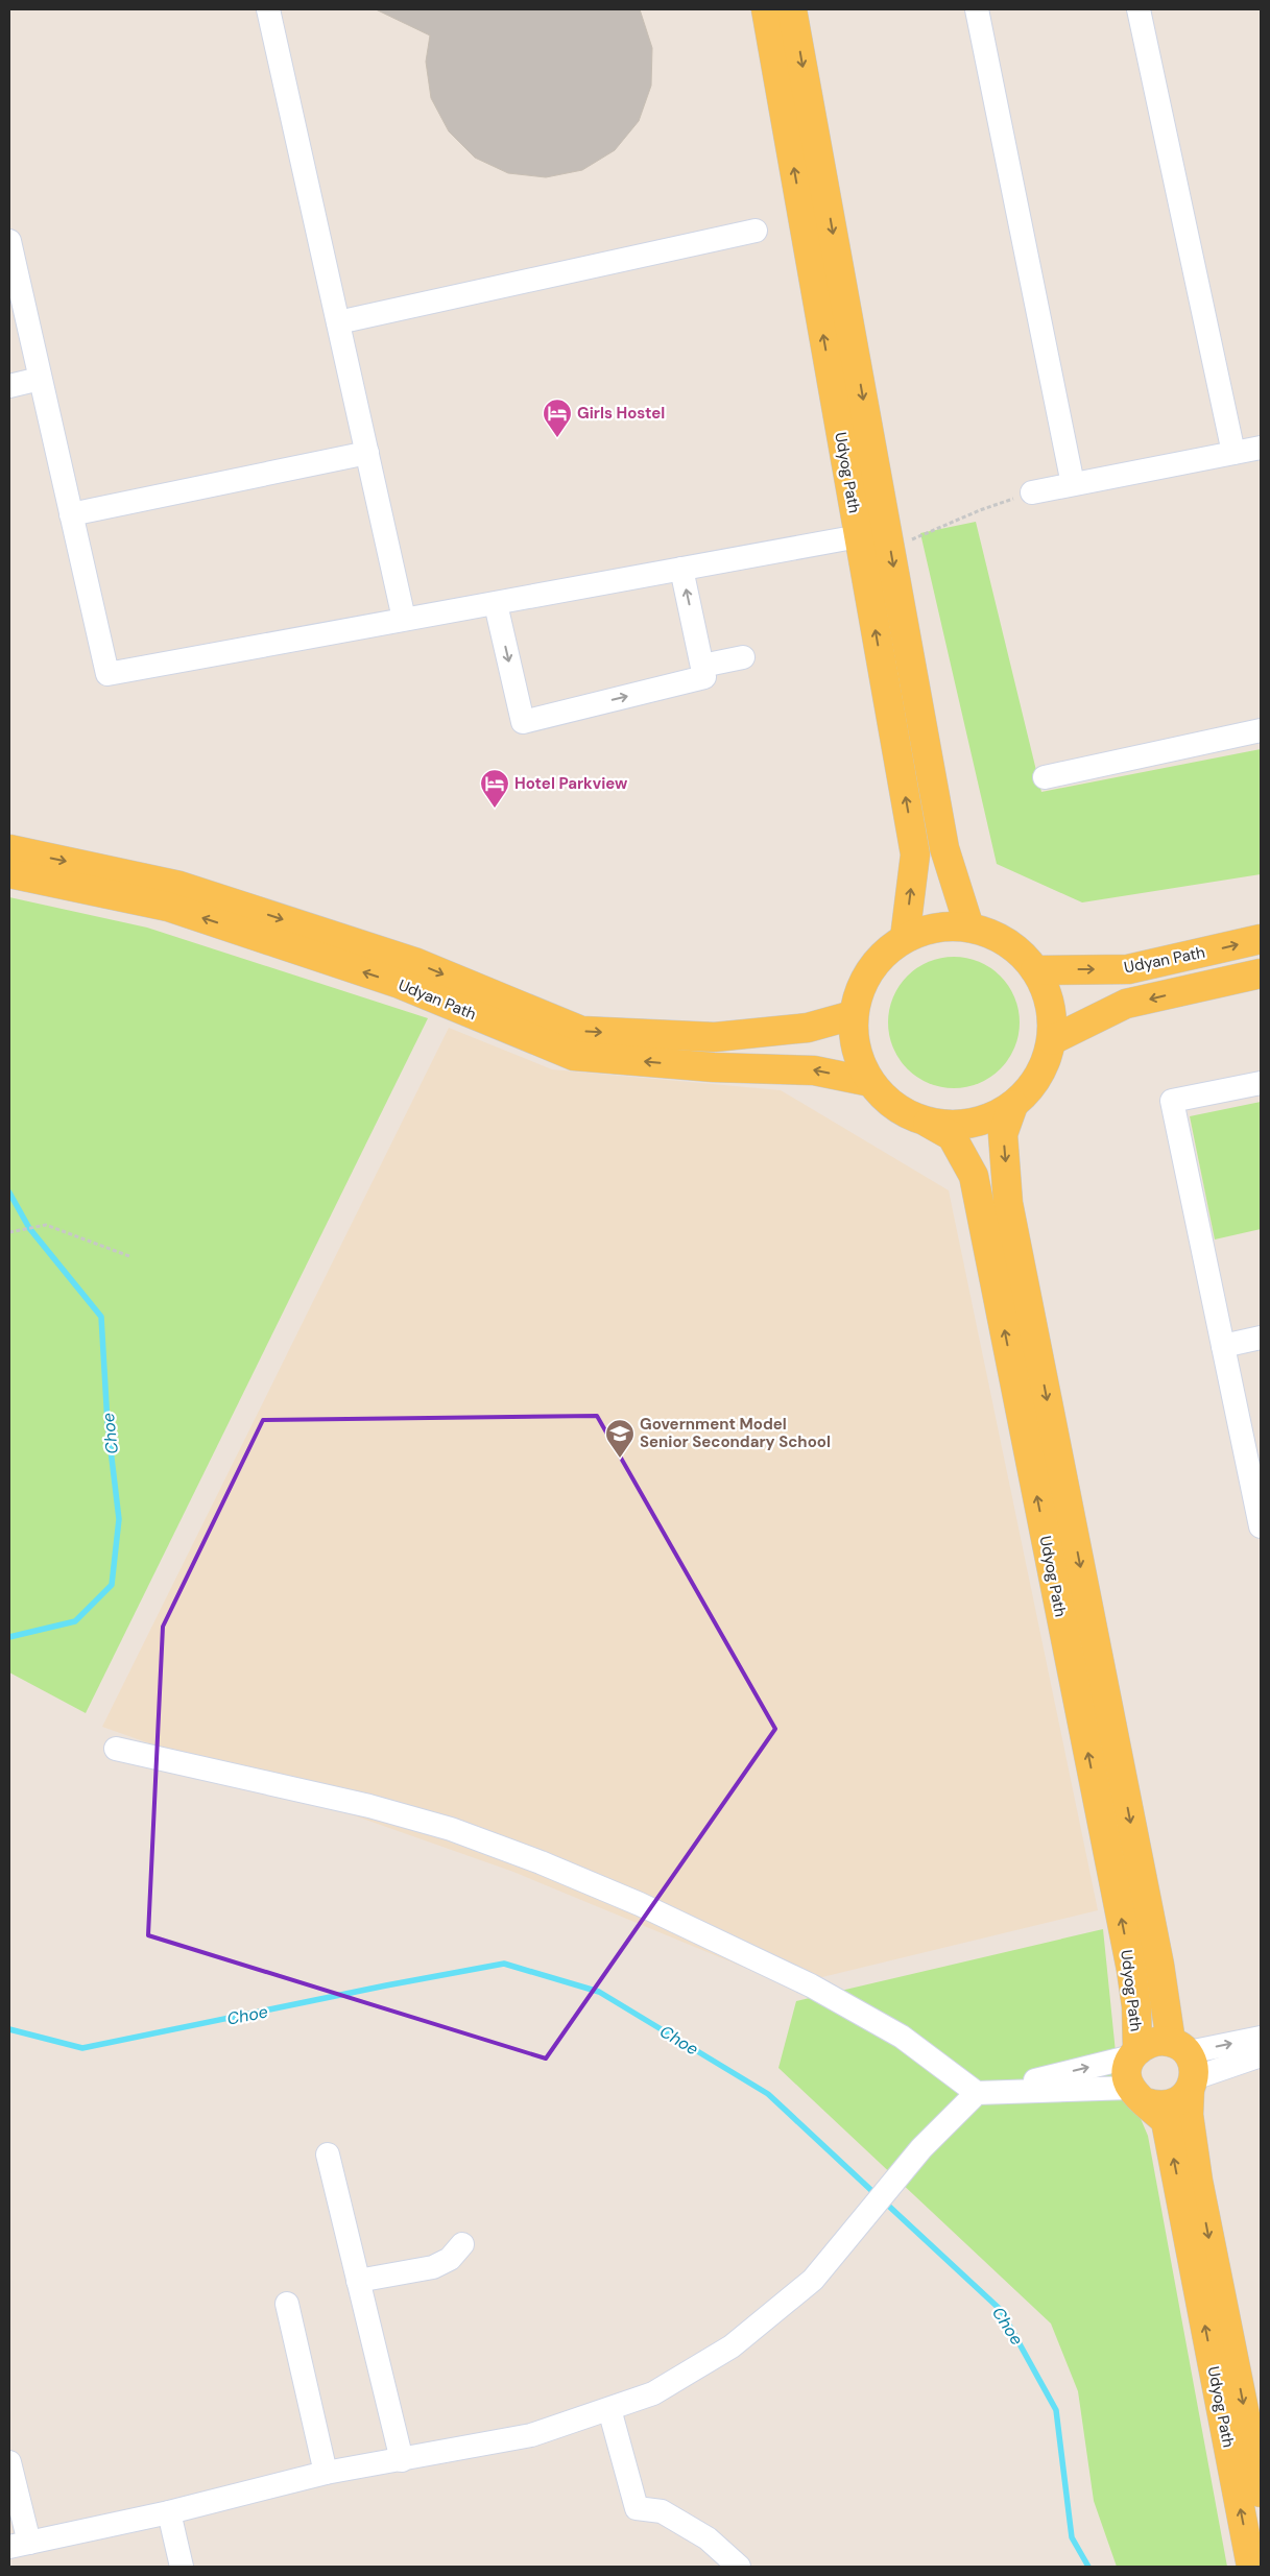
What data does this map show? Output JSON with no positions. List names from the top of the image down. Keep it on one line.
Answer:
{"streets":{"main road":["Udyog Path","Udyan Path"]},"water":["Choe"],"places":{"hotel":["Girls Hostel","Hotel Parkview"],"school or university":["Government Model Senior Secondary School"]}}
